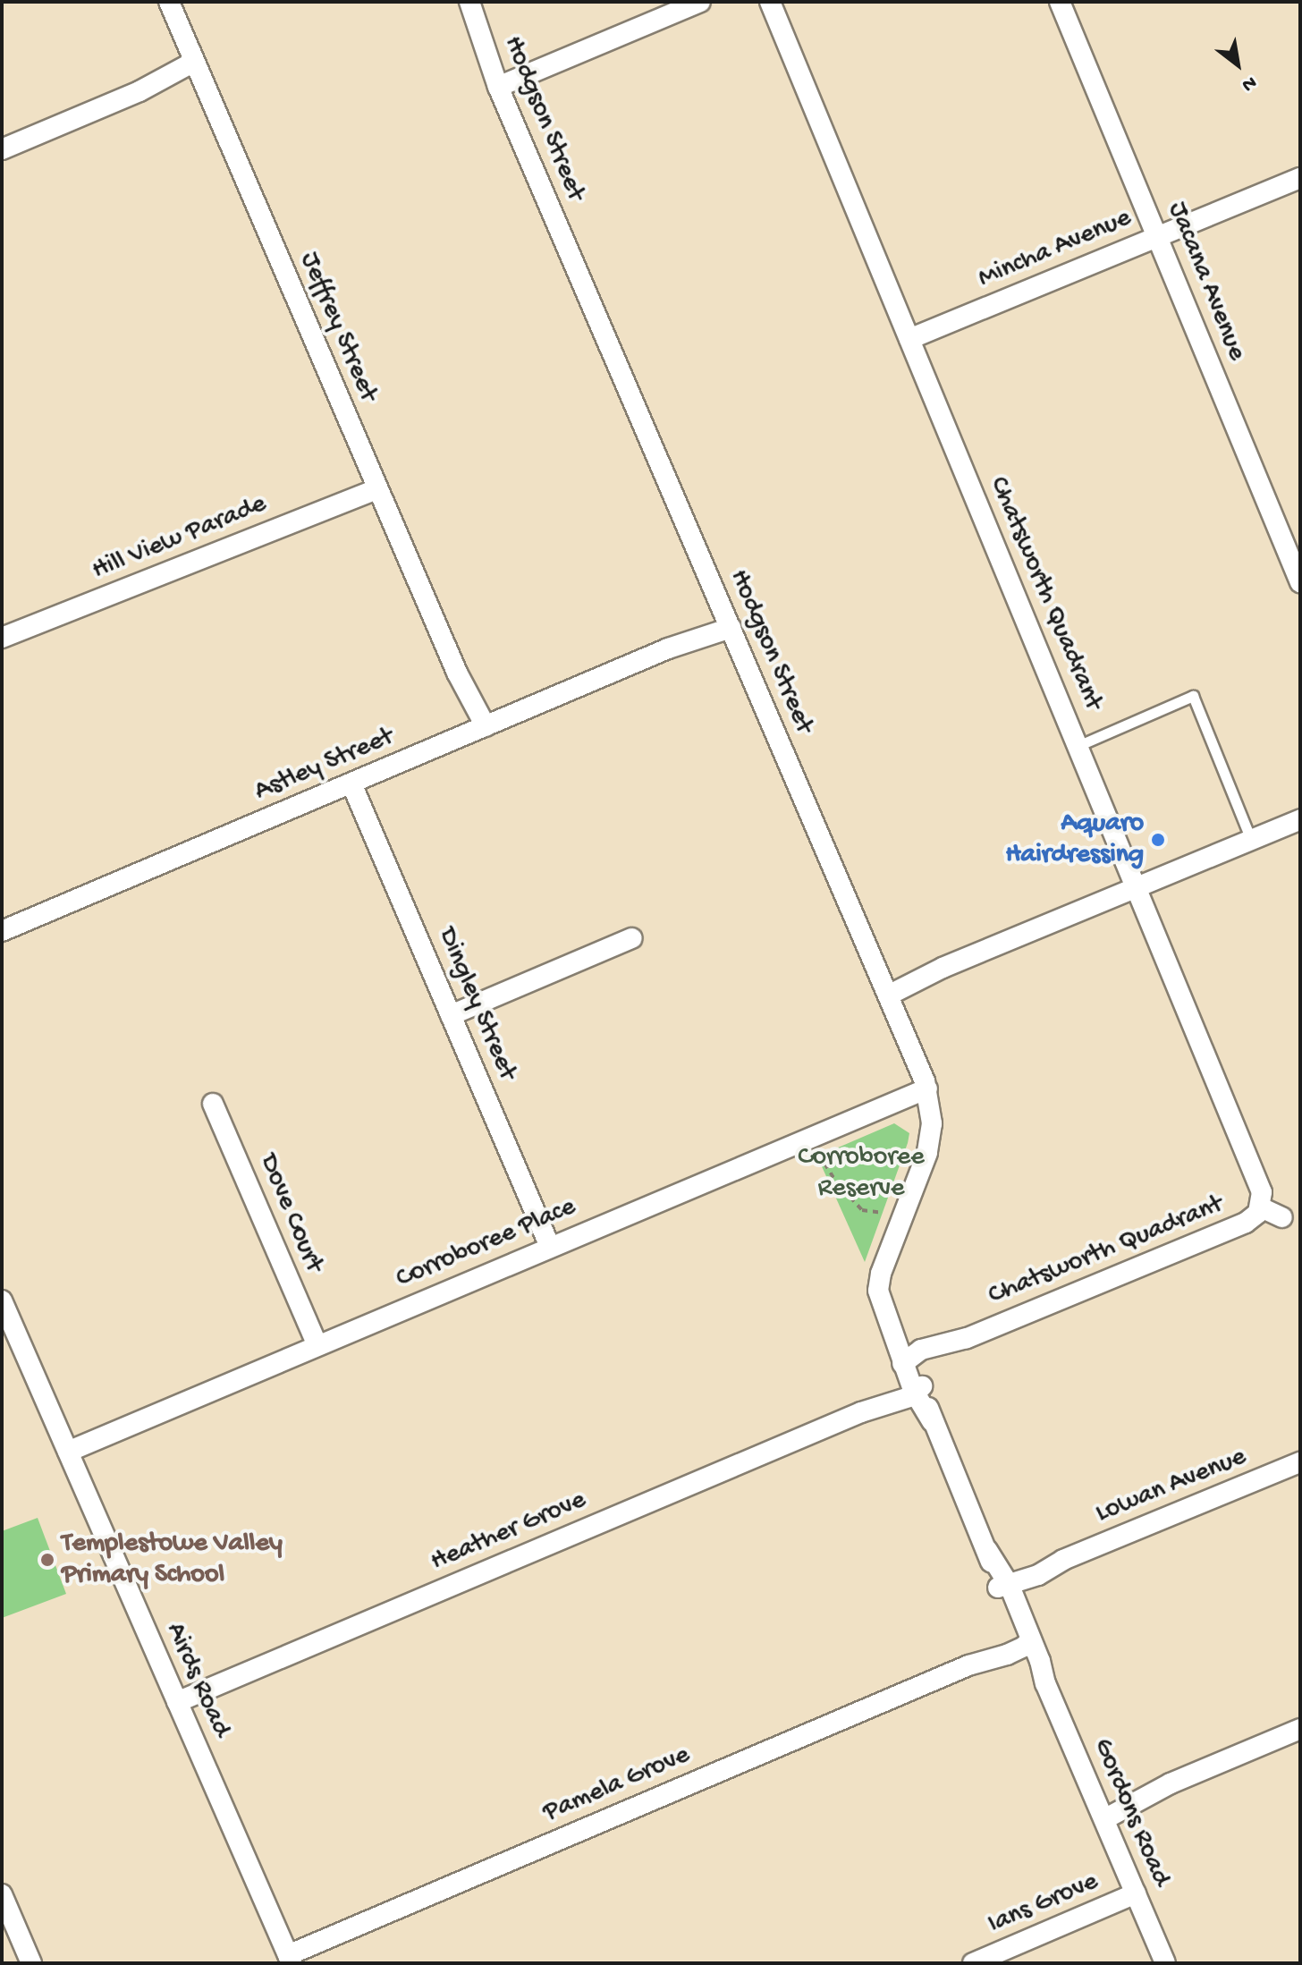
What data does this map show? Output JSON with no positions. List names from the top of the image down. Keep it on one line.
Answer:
{"streets":{"street":["Hodgson Street","Mincha Avenue","Jacana Avenue","Jeffrey Street","Hill View Parade","Chatsworth Quadrant","Astley Street","Dingley Street","Dove Court","Corroboree Place","Lowan Avenue","Heather Grove","Airds Road","Pamela Grove","Gordons Road","Ians Grove"]},"crossings":[["Hodgson Street","Chatsworth Quadrant"],["Hodgson Street","Astley Street"],["Hodgson Street","Corroboree Place"],["Hodgson Street","Heather Grove"],["Hodgson Street","Gordons Road"],["Mincha Avenue","Jacana Avenue"],["Mincha Avenue","Chatsworth Quadrant"],["Jeffrey Street","Hill View Parade"],["Jeffrey Street","Astley Street"],["Astley Street","Dingley Street"],["Dingley Street","Corroboree Place"],["Dove Court","Corroboree Place"],["Corroboree Place","Airds Road"],["Lowan Avenue","Gordons Road"],["Heather Grove","Airds Road"],["Heather Grove","Gordons Road"],["Airds Road","Pamela Grove"],["Pamela Grove","Gordons Road"],["Gordons Road","Ians Grove"]],"parks":["Corroboree Reserve"],"places":["Aquaro Hairdressing","Templestowe Valley Primary School"],"north":"bottom right"}
